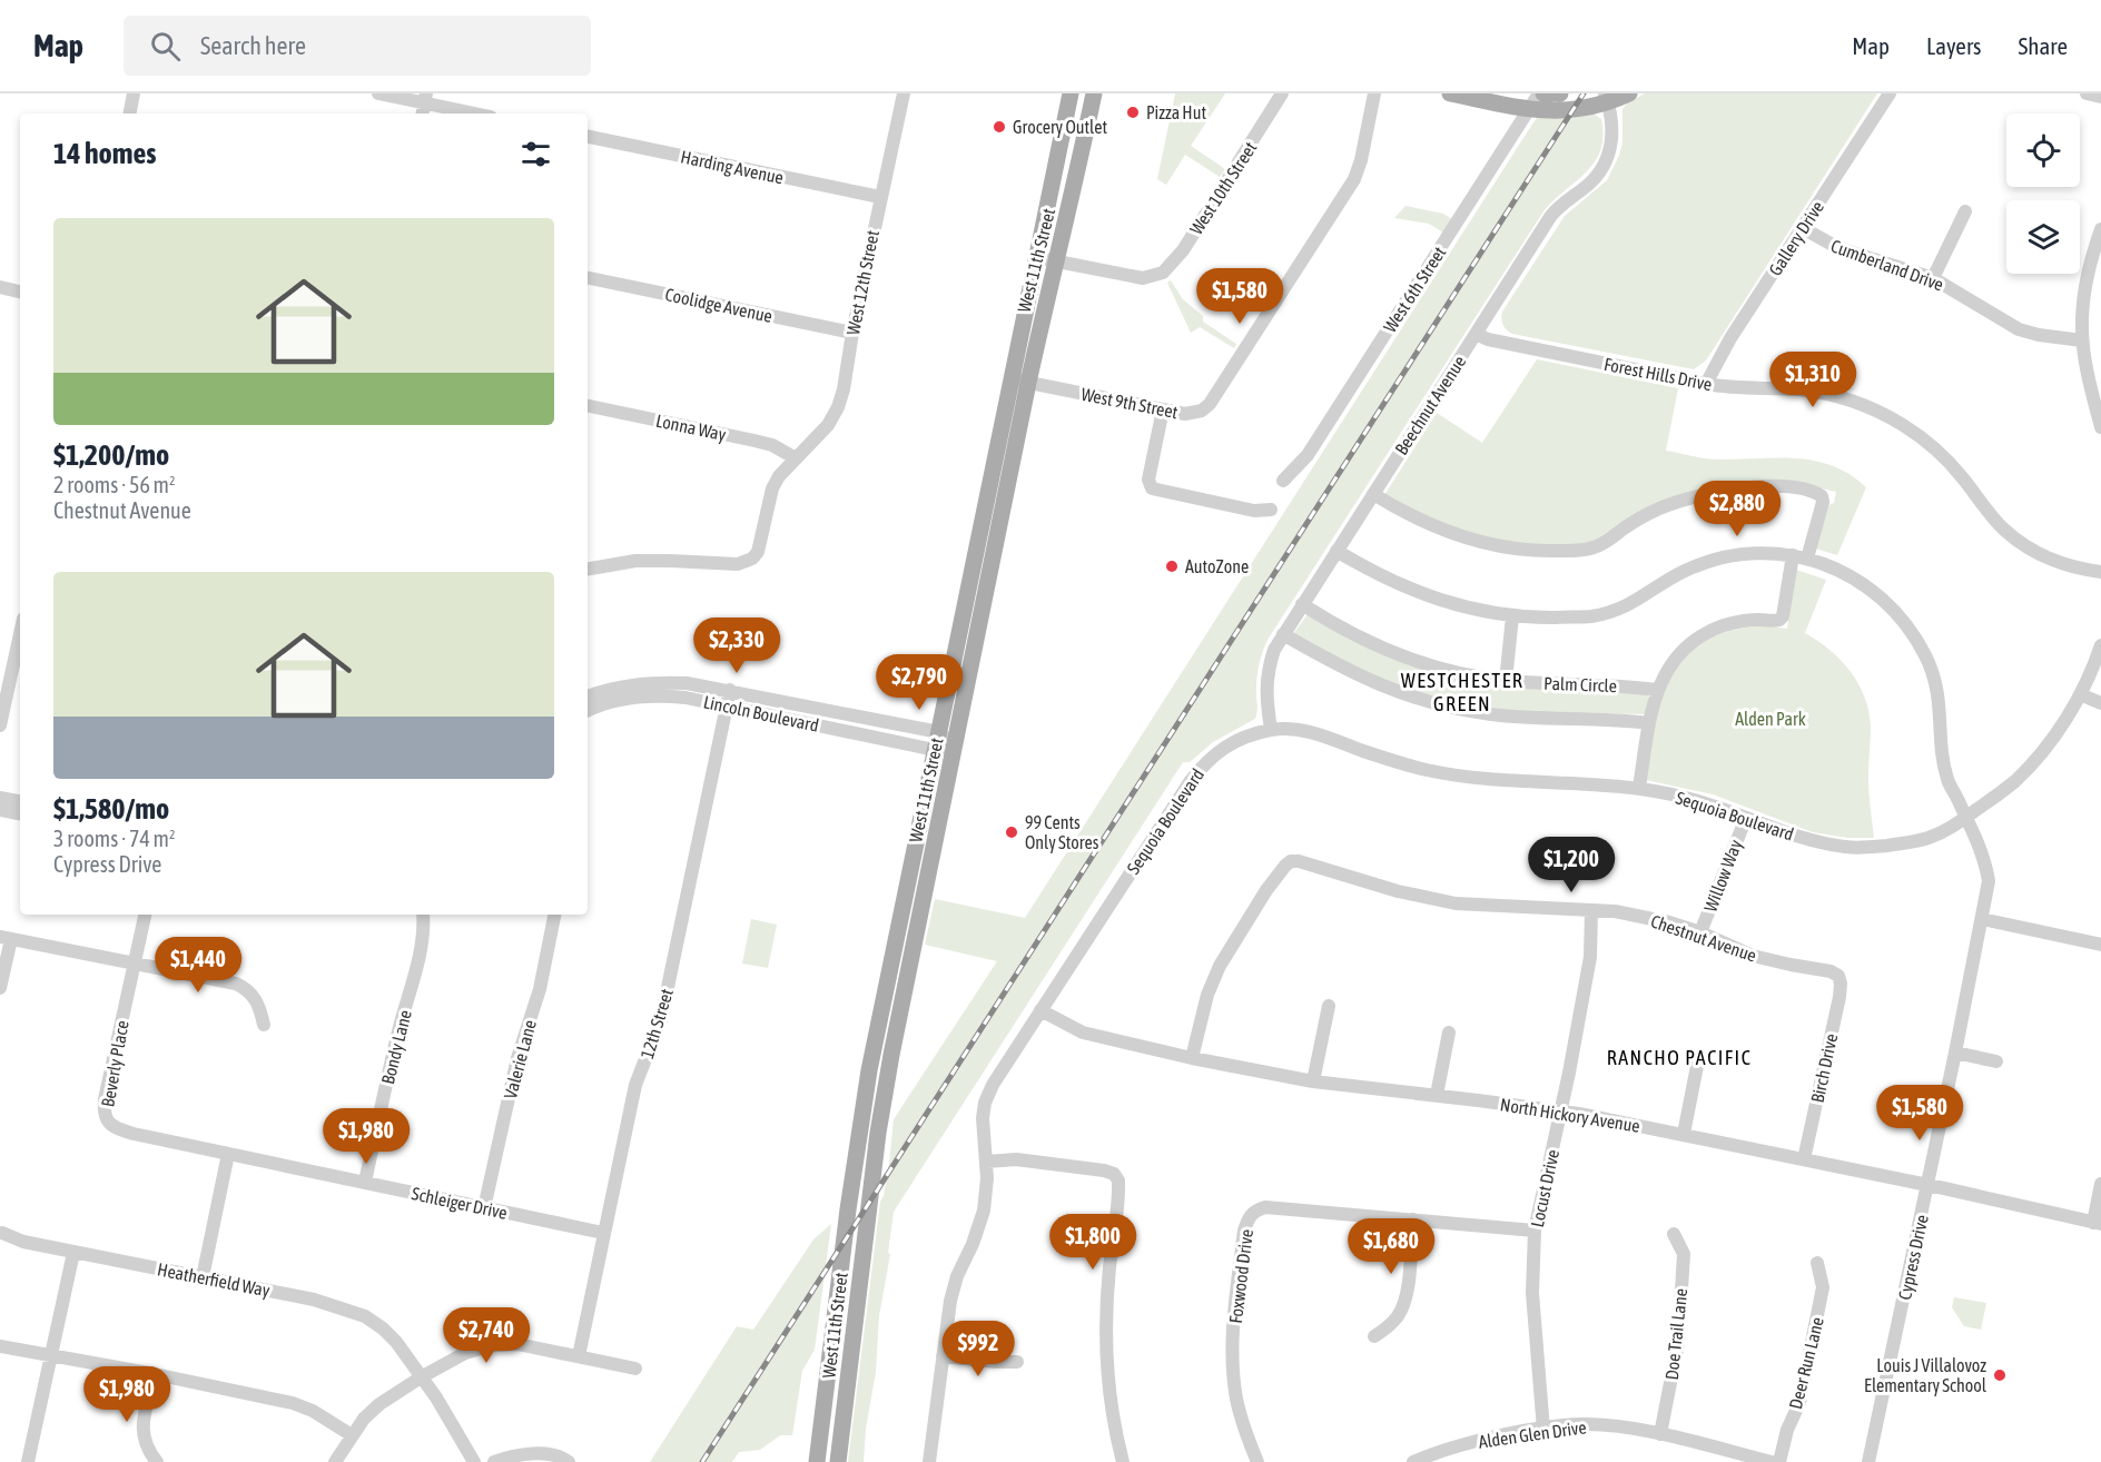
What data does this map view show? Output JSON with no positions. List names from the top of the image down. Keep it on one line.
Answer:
{"streets":{"main road":["West 11th Street"],"street":["Harding Avenue","West 10th Street","Gallery Drive","Cumberland Drive","West 12th Street","West 6th Street","Coolidge Avenue","Forest Hills Drive","West 9th Street","Beechnut Avenue","Lonna Way","Palm Circle","Lincoln Boulevard","Sequoia Boulevard","Willow Way","Chestnut Avenue","12th Street","Bondy Lane","Valerie Lane","Beverly Place","Birch Drive","North Hickory Avenue","Locust Drive","Schleiger Drive","Cypress Drive","Foxwood Drive","Heatherfield Way","Doe Trail Lane","Deer Run Lane","Alden Glen Drive"]},"crossings":[["Harding Avenue","West 12th Street"],["West 10th Street","West 11th Street"],["Gallery Drive","Cumberland Drive"],["Gallery Drive","Forest Hills Drive"],["West 11th Street","West 9th Street"],["West 11th Street","Lincoln Boulevard"],["West 12th Street","Coolidge Avenue"],["West 12th Street","Lonna Way"],["Forest Hills Drive","Beechnut Avenue"],["Beechnut Avenue","Palm Circle"],["Beechnut Avenue","Sequoia Boulevard"],["Lincoln Boulevard","12th Street"],["Sequoia Boulevard","Willow Way"],["Sequoia Boulevard","North Hickory Avenue"],["Sequoia Boulevard","Cypress Drive"],["Willow Way","Chestnut Avenue"],["Chestnut Avenue","Birch Drive"],["Chestnut Avenue","North Hickory Avenue"],["Chestnut Avenue","Locust Drive"],["12th Street","Schleiger Drive"],["Bondy Lane","Schleiger Drive"],["Valerie Lane","Schleiger Drive"],["Beverly Place","Schleiger Drive"],["Birch Drive","North Hickory Avenue"],["North Hickory Avenue","Locust Drive"],["North Hickory Avenue","Cypress Drive"],["Locust Drive","Foxwood Drive"],["Locust Drive","Alden Glen Drive"],["Doe Trail Lane","Alden Glen Drive"]],"districts":["WESTCHESTER GREEN","RANCHO PACIFIC"],"parks":["Alden Park"],"places":["Pizza Hut","Grocery Outlet","AutoZone","99 Cents Only Stores","Louis J Villalovoz Elementary School"],"page":{"header":"Map","search":"Search here","nav":["Map","Layers","Share"],"heading":"14 homes","list":[{"name":"$1,200/mo","note":"2 rooms · 56 m² · Chestnut Avenue"},{"name":"$1,580/mo","note":"3 rooms · 74 m² · Cypress Drive"}],"price":["$1,580","$1,310","$2,880","$2,330","$2,790","$1,200","$1,440","$1,580","$1,980","$1,800","$1,680","$2,740","$992","$1,980"]}}
